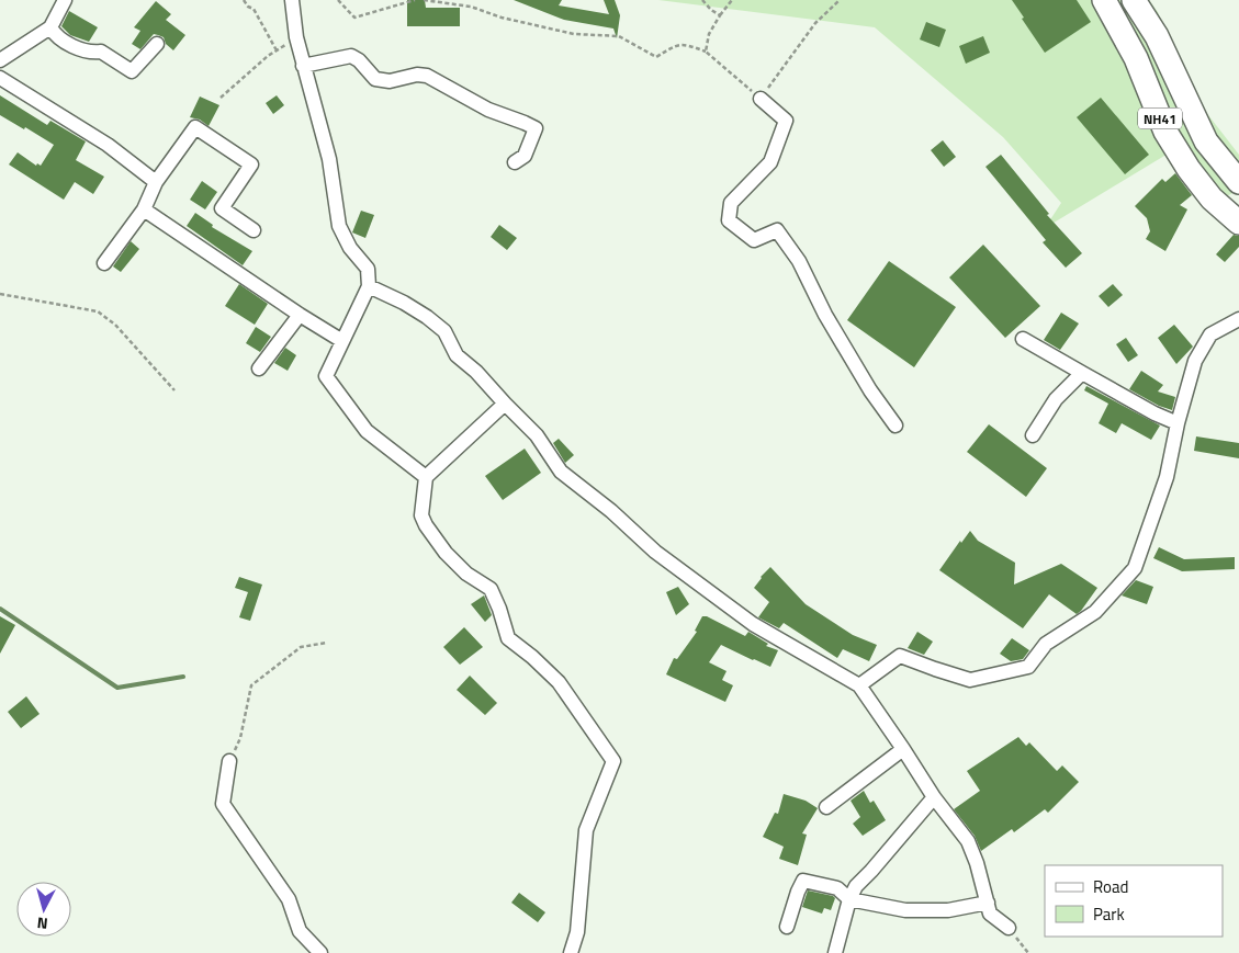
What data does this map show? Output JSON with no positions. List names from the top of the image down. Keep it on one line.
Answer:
{"streets":{"highway":["NH41"]},"legend":["Road","Park"],"north":"bottom"}
